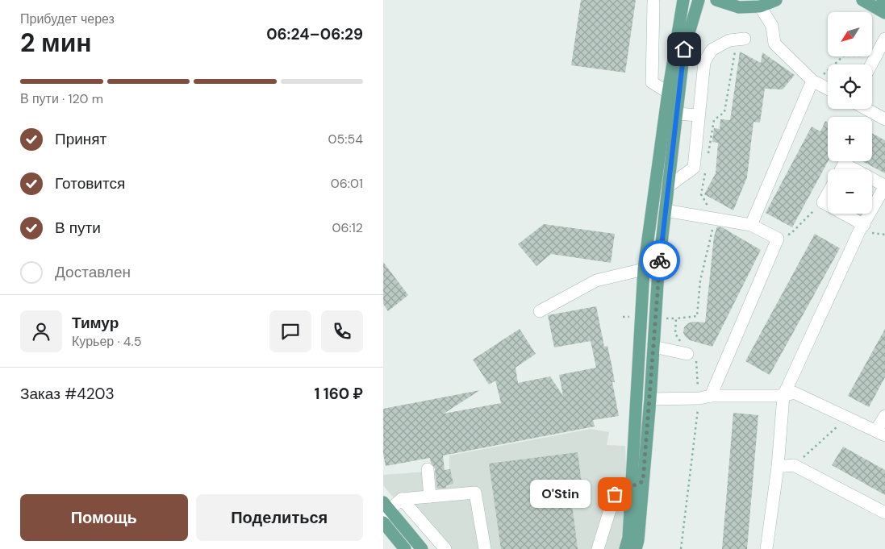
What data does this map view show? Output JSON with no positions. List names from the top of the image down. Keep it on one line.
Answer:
{"places":["O'Stin"],"north":"bottom left","page":{"heading":["2 мин","Прибудет через","06:24–06:29"],"panel":["Тимур","Курьер · 4.5","Заказ #4203","1 160 ₽"],"map_buttons":["+","−"],"bar":"В пути · 120 m","list":[["Принят","05:54"],["Готовится","06:01"],["В пути","06:12"],"Доставлен"],"bubble":"O'Stin","buttons":["Помощь","Поделиться"]}}
